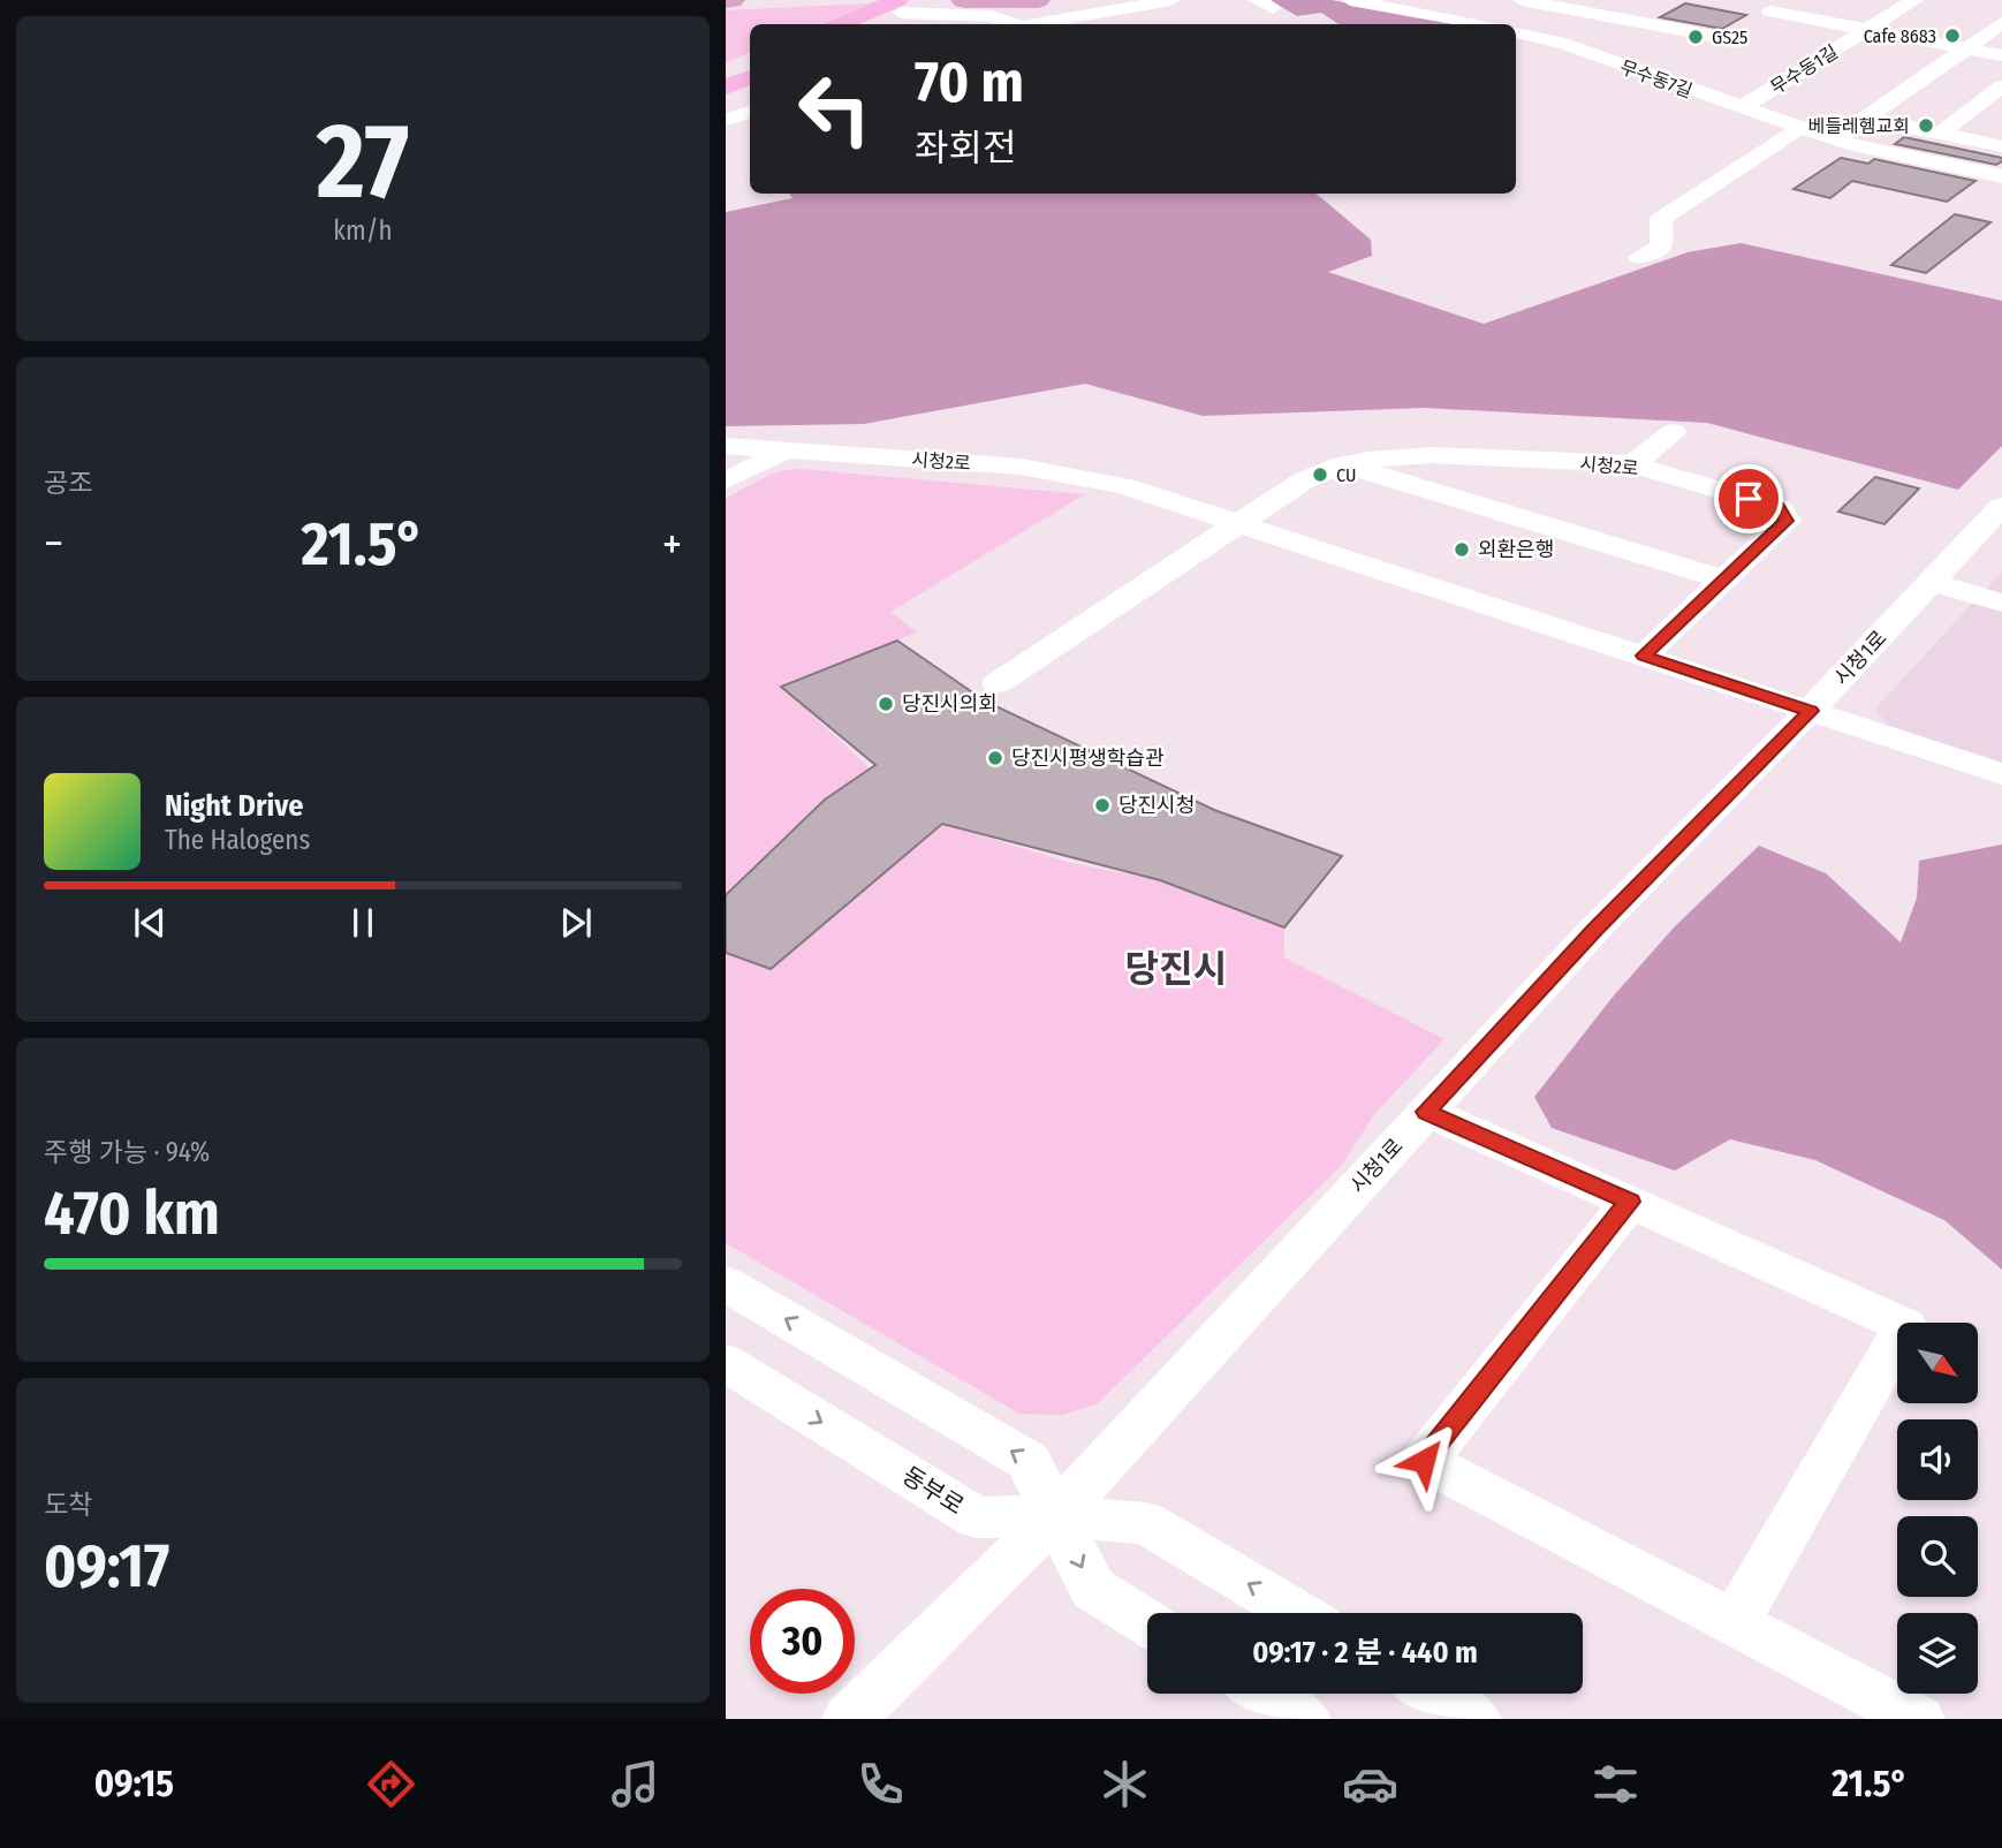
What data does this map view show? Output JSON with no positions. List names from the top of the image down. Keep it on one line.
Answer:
{"streets":{"street":["무수동1길","무수동7길","시청2로","시청1로","동부로"]},"crossings":[["무수동1길","무수동7길"],["시청2로","시청1로"],["시청1로","동부로"]],"districts":["당진시"],"places":["Cafe 8683","GS25","베들레헴교회","CU","외환은행","당진시의회","당진시평생학습관","당진시청"],"north":"bottom right","page":{"tile":[["27","km/h"],"공조",["주행 가능 · 94%","470 km"],["도착","09:17"]],"turn":["70 m","좌회전"],"heat":["−","21.5°","+"],"song":["Night Drive","The Halogens"],"limit":"30","trip":"09:17 · 2 분 · 440 m","tabs":["09:15","21.5°"]}}
